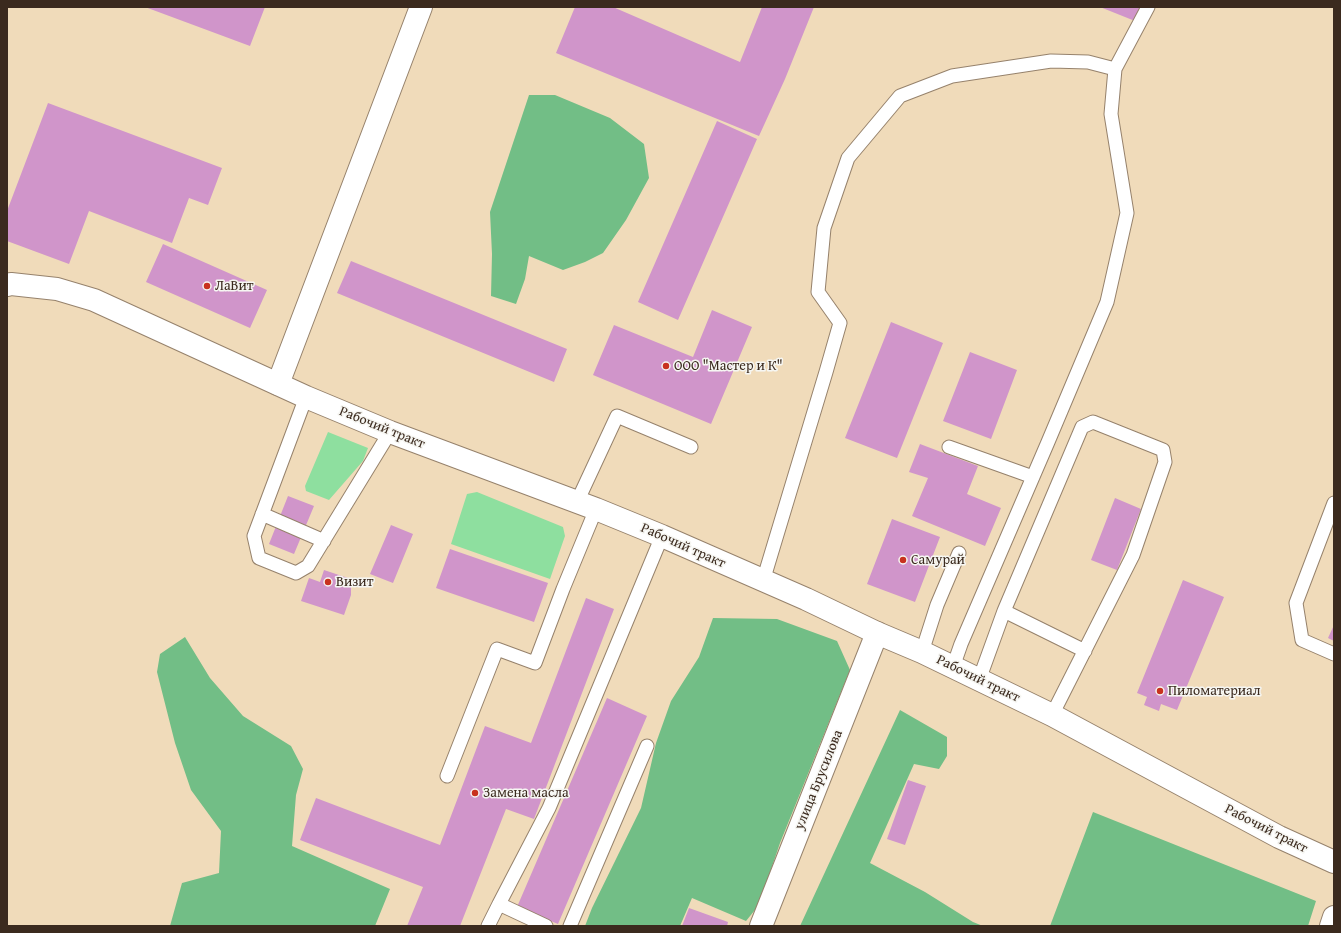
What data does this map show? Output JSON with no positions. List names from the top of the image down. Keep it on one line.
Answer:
{"streets":{"street":["Рабочий тракт","улица Брусилова"]},"crossings":[["Рабочий тракт","улица Брусилова"]],"places":["ЛаВит","ООО \"Мастер и К\"","Самурай","Визит","Пиломатериал","Замена масла"]}
